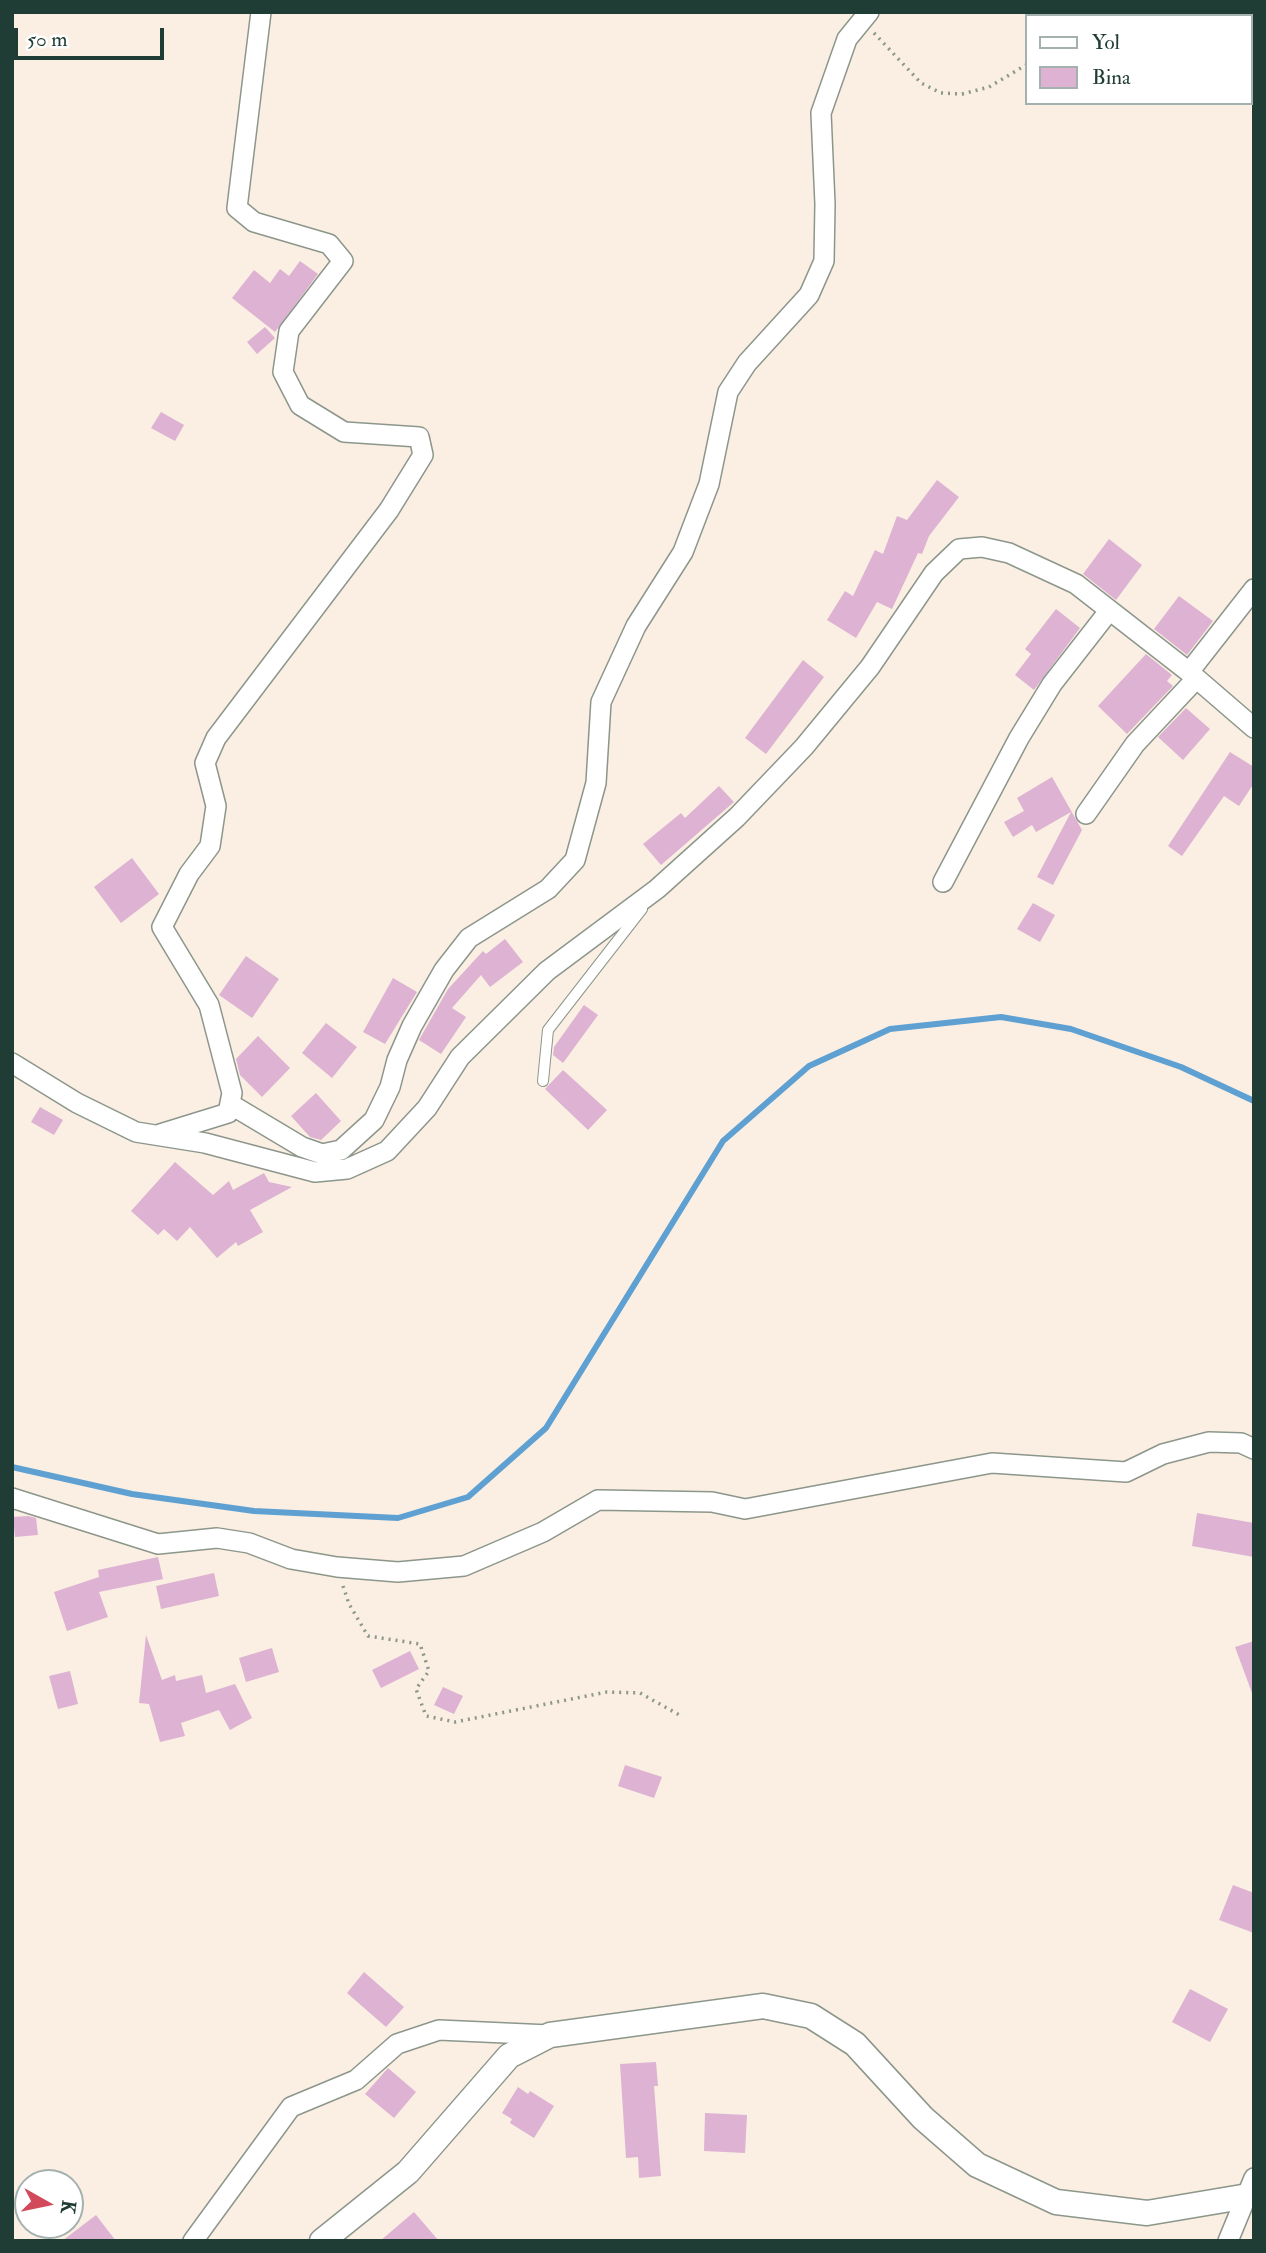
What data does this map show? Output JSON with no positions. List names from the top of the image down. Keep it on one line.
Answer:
{"legend":["Yol","Bina"],"scale_bar":"50 m","north":"right"}
